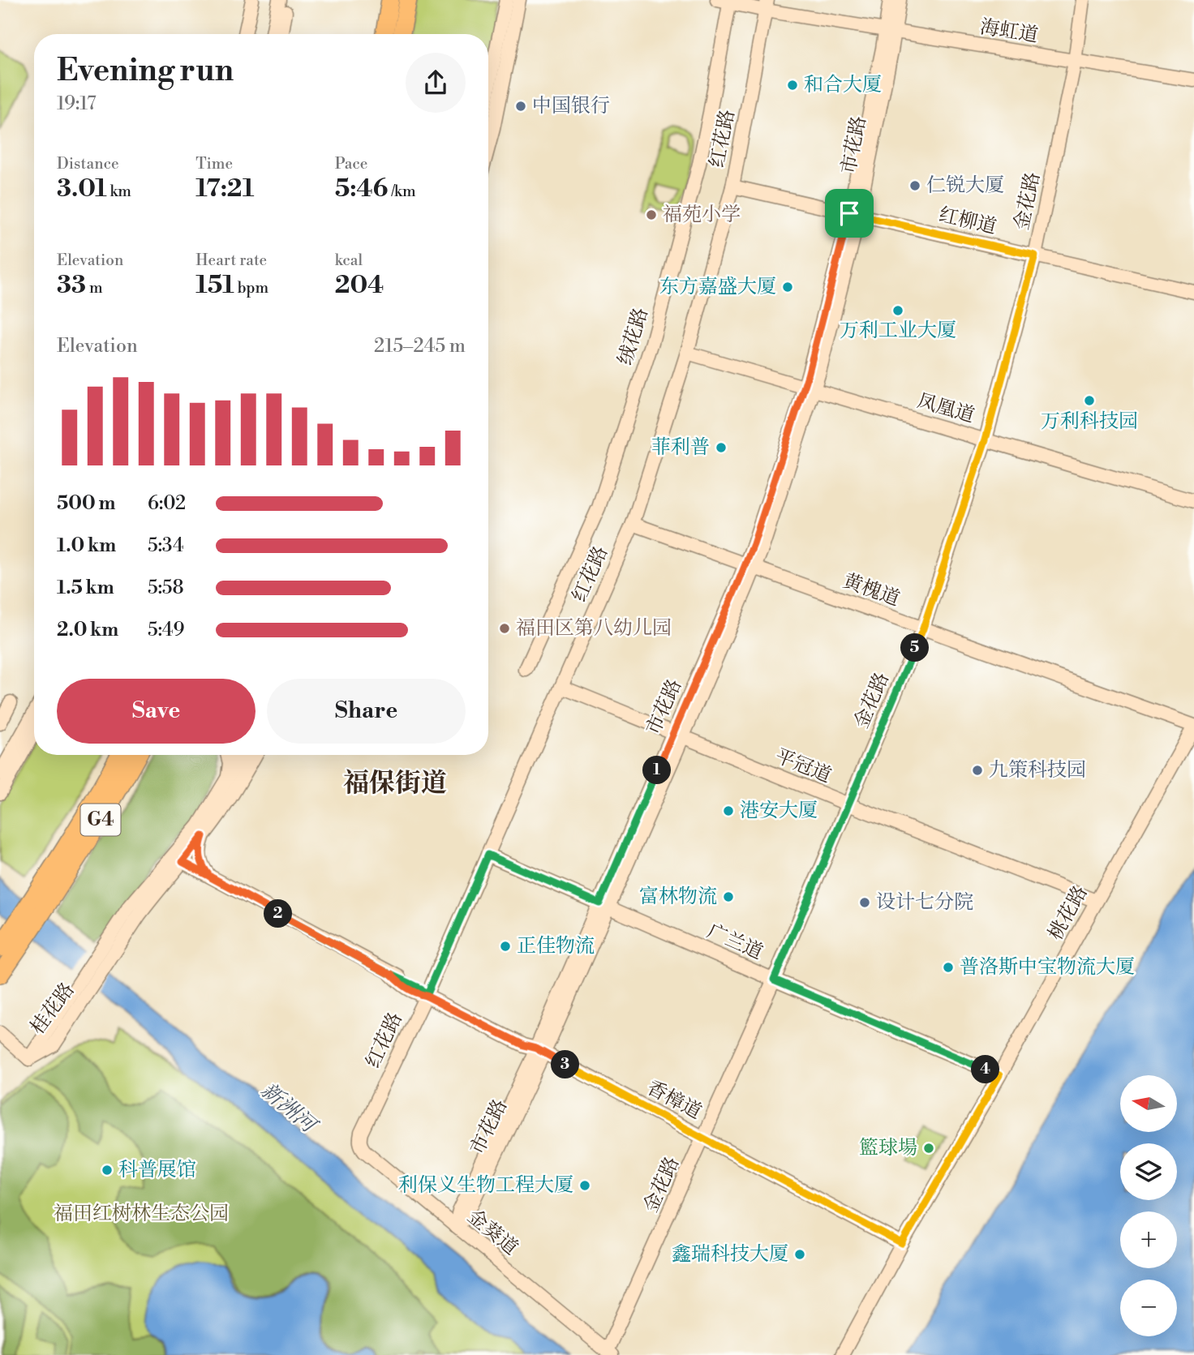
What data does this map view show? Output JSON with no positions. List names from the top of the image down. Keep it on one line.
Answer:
{"streets":{"highway":["G4"],"street":["海虹道","红花路","市花路","金花路","红柳道","绒花路","凤凰道","黄槐道","平冠道","桃花路","广兰道","桂花路","香樟道","金葵道"]},"crossings":[["海虹道","红花路"],["海虹道","市花路"],["海虹道","金花路"],["海虹道","绒花路"],["红花路","红柳道"],["红花路","凤凰道"],["红花路","黄槐道"],["红花路","平冠道"],["红花路","广兰道"],["红花路","香樟道"],["红花路","金葵道"],["市花路","红柳道"],["市花路","凤凰道"],["市花路","黄槐道"],["市花路","平冠道"],["市花路","广兰道"],["市花路","香樟道"],["市花路","金葵道"],["金花路","红柳道"],["金花路","凤凰道"],["金花路","黄槐道"],["金花路","平冠道"],["金花路","广兰道"],["金花路","香樟道"],["金花路","金葵道"],["黄槐道","桃花路"],["平冠道","桃花路"],["桃花路","广兰道"],["桃花路","香樟道"],["桂花路","香樟道"]],"districts":["福保街道"],"water":["新洲河"],"parks":["福田红树林生态公园"],"places":["和合大厦","中国银行","仁锐大厦","福苑小学","东方嘉盛大厦","万利工业大厦","万利科技园","菲利普","福田区第八幼儿园","九策科技园","港安大厦","富林物流","设计七分院","正佳物流","普洛斯中宝物流大厦","籃球場","科普展馆","利保义生物工程大厦","鑫瑞科技大厦"],"north":"left","page":{"heading":["Evening run","19:17"],"stats":[["Distance","3.01 km"],["Time","17:21"],["Pace","5:46 /km"],["Elevation","33 m"],["Heart rate","151 bpm"],["kcal","204"]],"chart":["Elevation","215–245 m"],"list":[{"name":"500 m","note":"6:02"},{"name":"1.0 km","note":"5:34"},{"name":"1.5 km","note":"5:58"},{"name":"2.0 km","note":"5:49"}],"pins":["5","1","2","3","4"],"buttons":["Save","Share"],"map_buttons":["+","−"]}}
